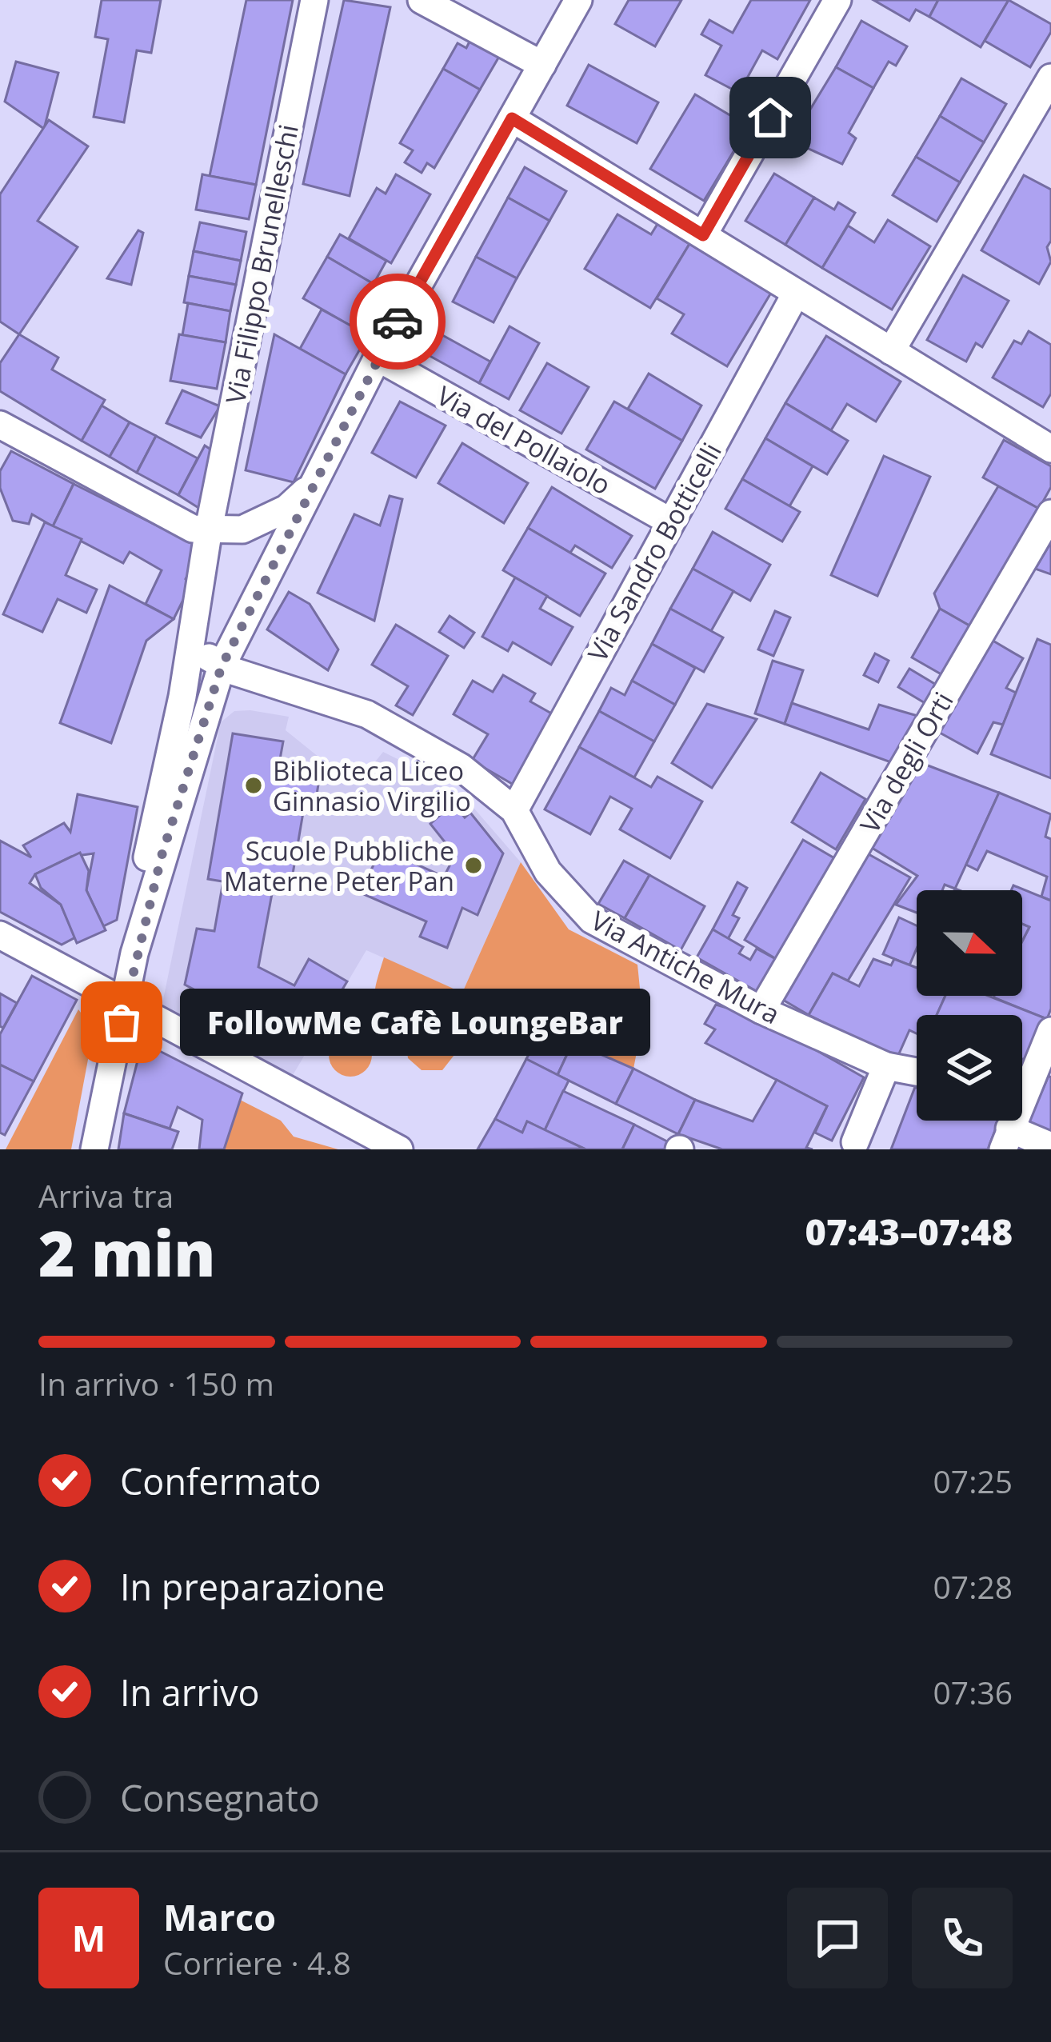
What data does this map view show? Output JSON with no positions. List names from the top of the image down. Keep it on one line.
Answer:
{"streets":{"street":["Via Filippo Brunelleschi","Via del Pollaiolo","Via Sandro Botticelli","Via degli Orti","Via Antiche Mura"]},"crossings":[["Via Filippo Brunelleschi","Via Antiche Mura"],["Via del Pollaiolo","Via Sandro Botticelli"],["Via Sandro Botticelli","Via Antiche Mura"],["Via degli Orti","Via Antiche Mura"]],"places":["Biblioteca Liceo Ginnasio Virgilio","Scuole Pubbliche Materne Peter Pan","FollowMe Cafè LoungeBar"],"north":"right","page":{"bubble":"FollowMe Cafè LoungeBar","heading":["2 min","Arriva tra","07:43–07:48"],"panel":["Marco","Corriere · 4.8"],"bar":"In arrivo · 150 m","list":[["Confermato","07:25"],["In preparazione","07:28"],["In arrivo","07:36"],"Consegnato"],"round":"M"}}
